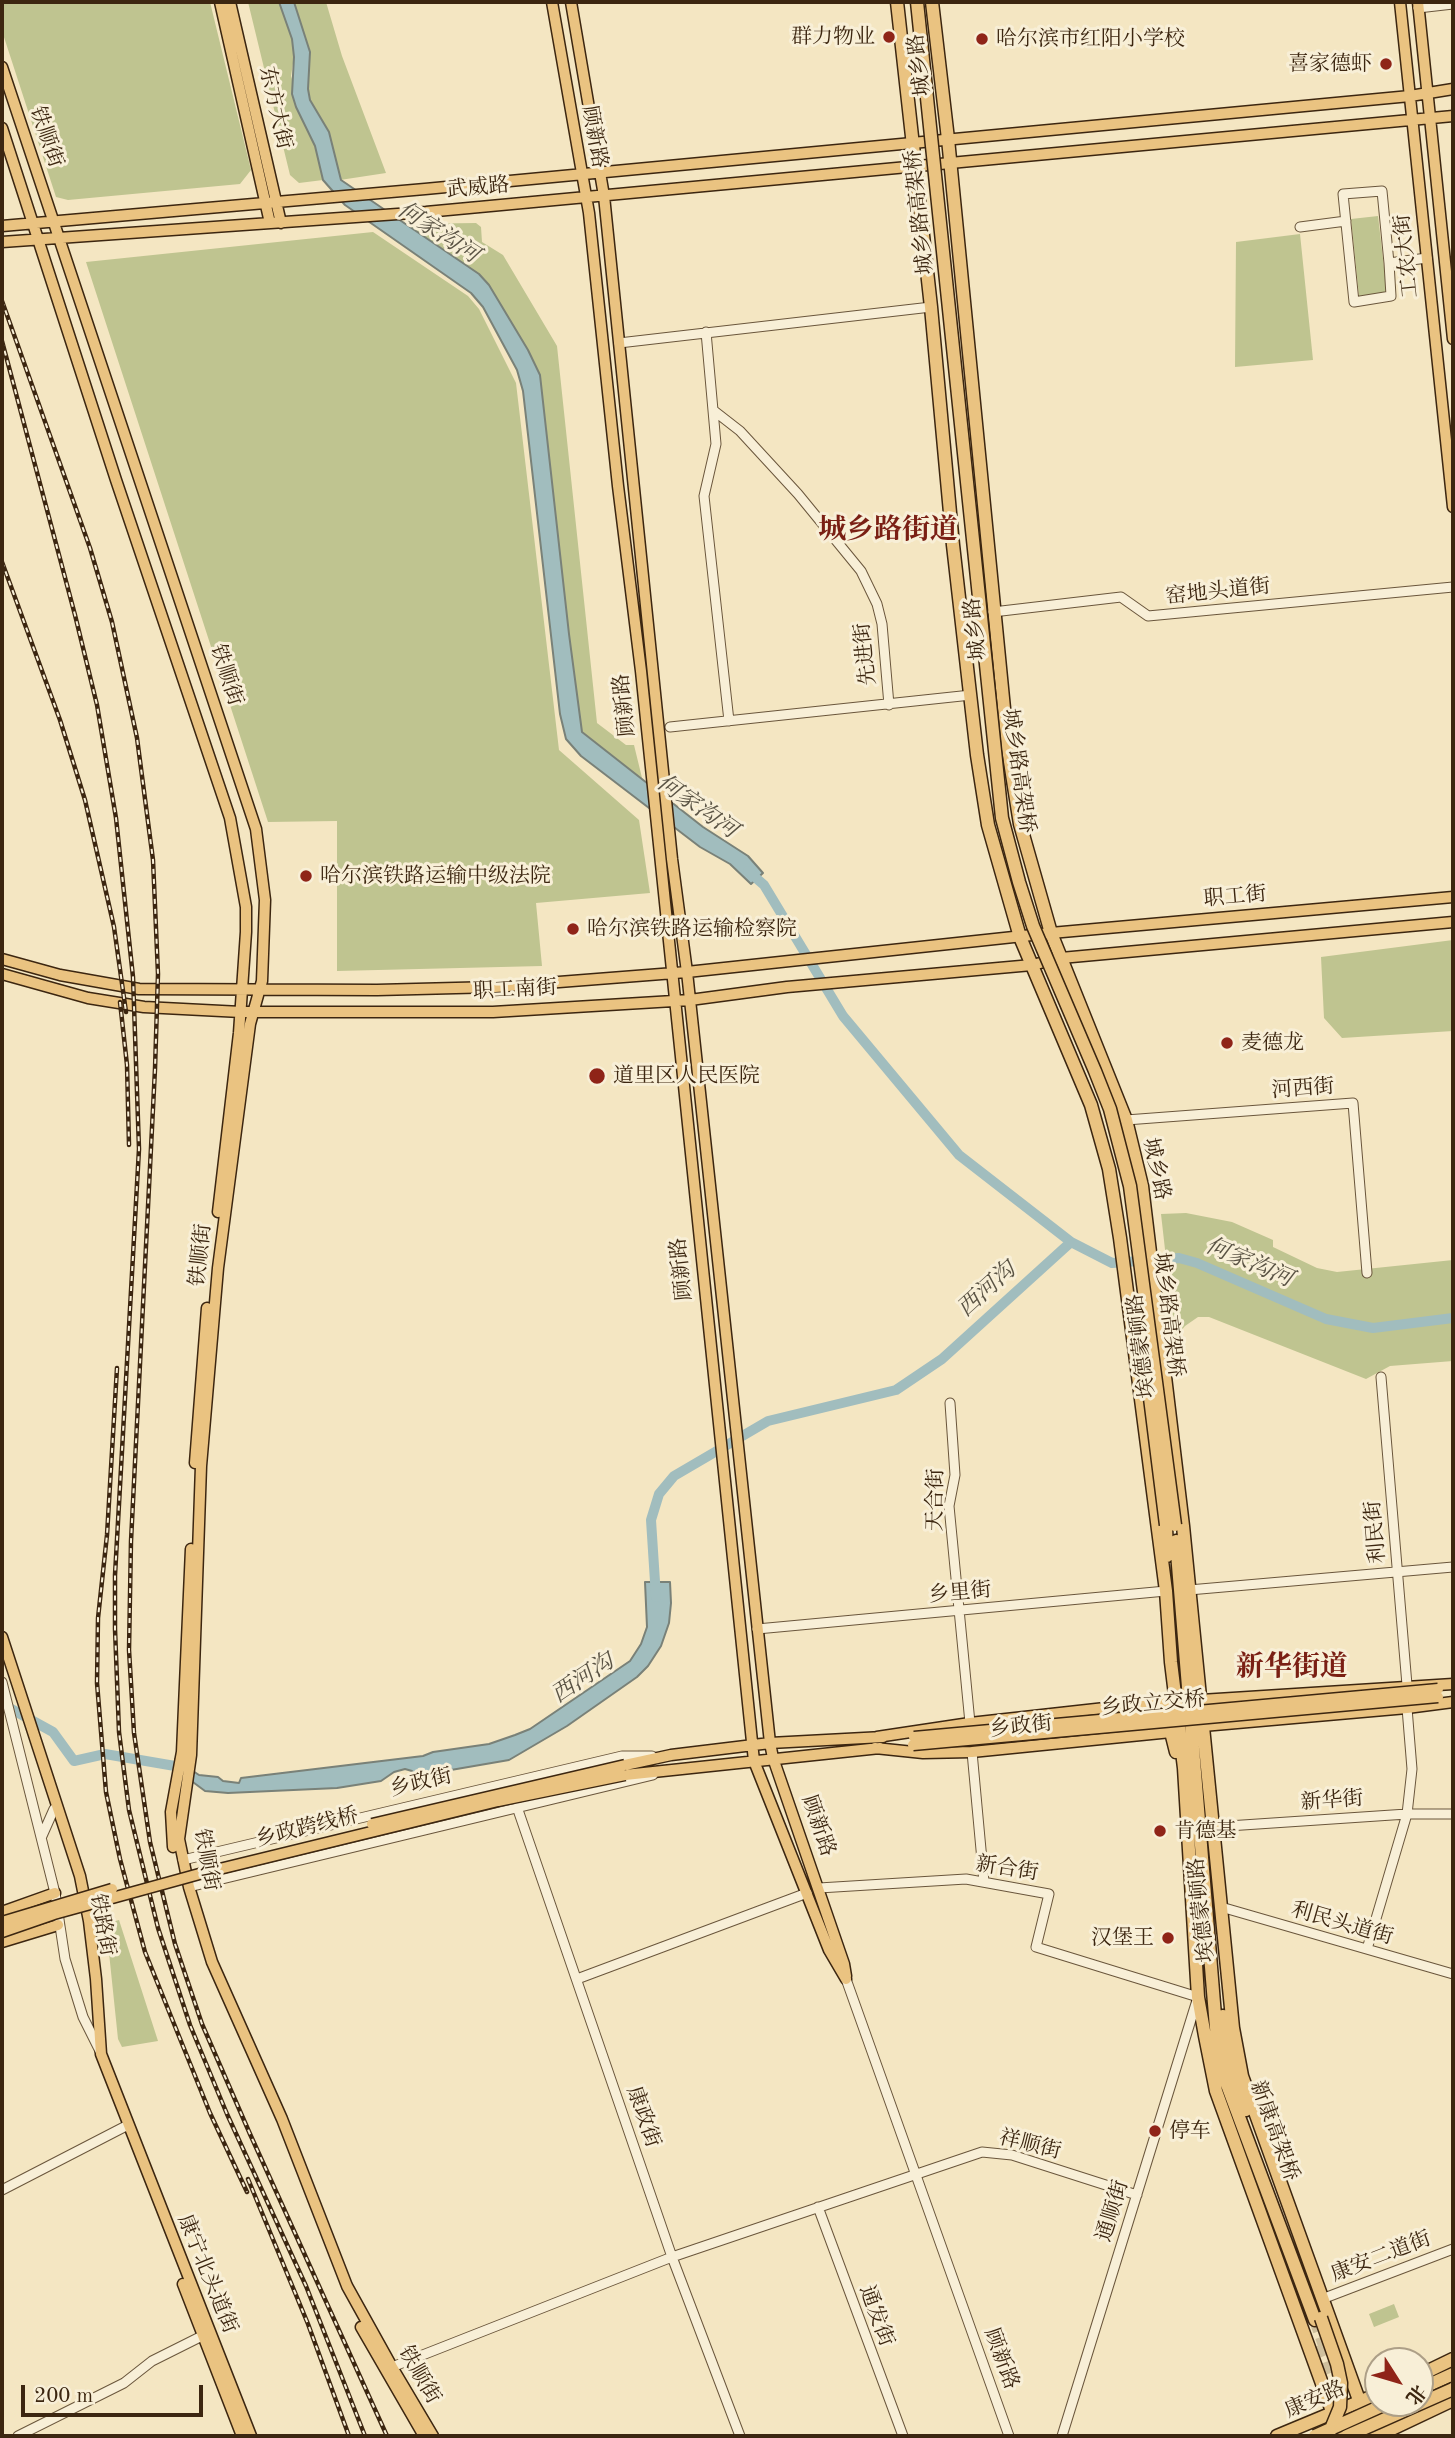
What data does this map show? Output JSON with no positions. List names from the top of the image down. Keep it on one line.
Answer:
{"streets":{"highway":["城乡路","城乡路高架桥","埃德蒙顿路","新康高架桥","康安路"],"main road":["东方大街","铁顺街","顾新路","武威路","工农大街","职工街","职工南街","乡政立交桥","乡政街","乡政跨线桥","铁路街","康宁北头道街"],"street":["窑地头道街","先进街","河西街","天合街","利民街","乡里街","新华街","新合街","利民头道街","康政街","祥顺街","通顺街","康安二道街","通发街"]},"crossings":[["城乡路","武威路"],["城乡路","窑地头道街"],["城乡路","先进街"],["城乡路","职工街"],["城乡路","职工南街"],["城乡路","河西街"],["城乡路","埃德蒙顿路"],["东方大街","武威路"],["铁顺街","武威路"],["铁顺街","职工南街"],["铁顺街","乡政街"],["铁顺街","祥顺街"],["顾新路","武威路"],["顾新路","职工南街"],["顾新路","乡里街"],["顾新路","乡政街"],["顾新路","新合街"],["顾新路","祥顺街"],["武威路","工农大街"],["城乡路高架桥","埃德蒙顿路"],["职工街","职工南街"],["职工南街","埃德蒙顿路"],["埃德蒙顿路","乡里街"],["埃德蒙顿路","新华街"],["埃德蒙顿路","新合街"],["埃德蒙顿路","利民头道街"],["埃德蒙顿路","新康高架桥"],["埃德蒙顿路","通顺街"],["埃德蒙顿路","康安二道街"],["天合街","乡里街"],["天合街","乡政街"],["乡政立交桥","乡政街"],["乡政街","乡政跨线桥"],["乡政街","康政街"],["新华街","新康高架桥"],["新合街","通顺街"],["铁路街","康宁北头道街"],["康政街","祥顺街"],["祥顺街","通顺街"],["祥顺街","通发街"]],"districts":["城乡路街道","新华街道"],"water":["何家沟河","西河沟"],"places":["群力物业","哈尔滨市红阳小学校","喜家德虾","哈尔滨铁路运输中级法院","哈尔滨铁路运输检察院","麦德龙","道里区人民医院","肯德基","汉堡王","停车"],"scale_bar":"200 m","north":"bottom right"}
